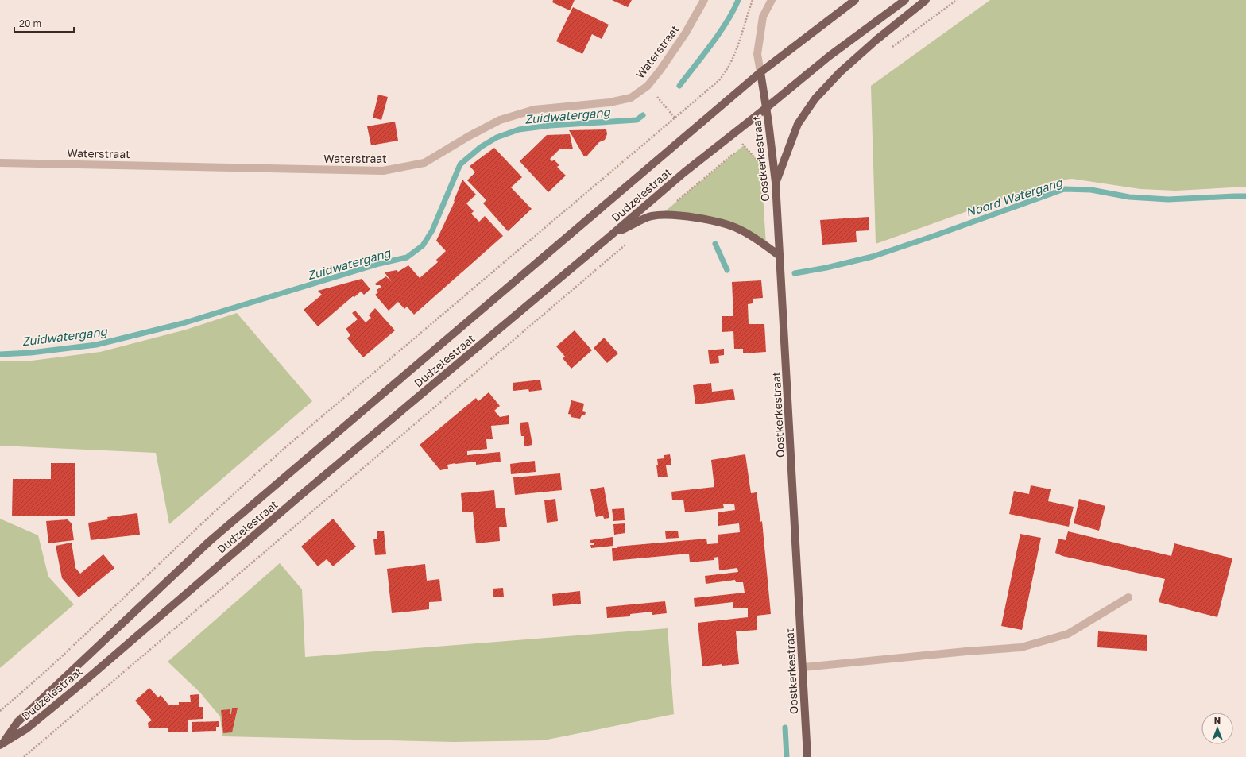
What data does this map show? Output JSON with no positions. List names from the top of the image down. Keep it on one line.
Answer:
{"streets":{"main road":["Oostkerkestraat","Dudzelestraat"],"street":["Waterstraat"]},"crossings":[["Oostkerkestraat","Dudzelestraat"]],"water":["Zuidwatergang","Noord Watergang"],"scale_bar":"20 m","north":"top"}
